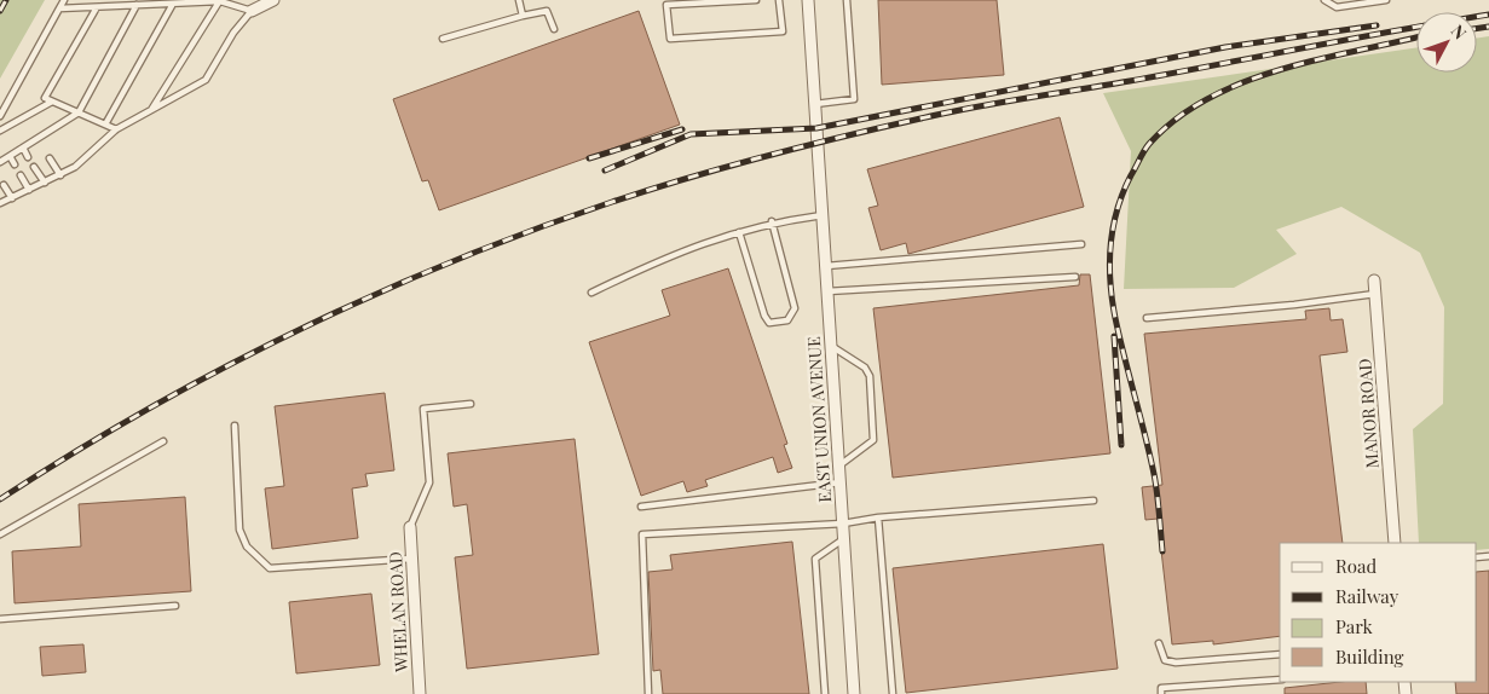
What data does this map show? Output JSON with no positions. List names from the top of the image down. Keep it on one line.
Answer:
{"streets":{"street":["MANOR ROAD","EAST UNION AVENUE","WHELAN ROAD"]},"legend":["Road","Railway","Park","Building"],"north":"top right"}
